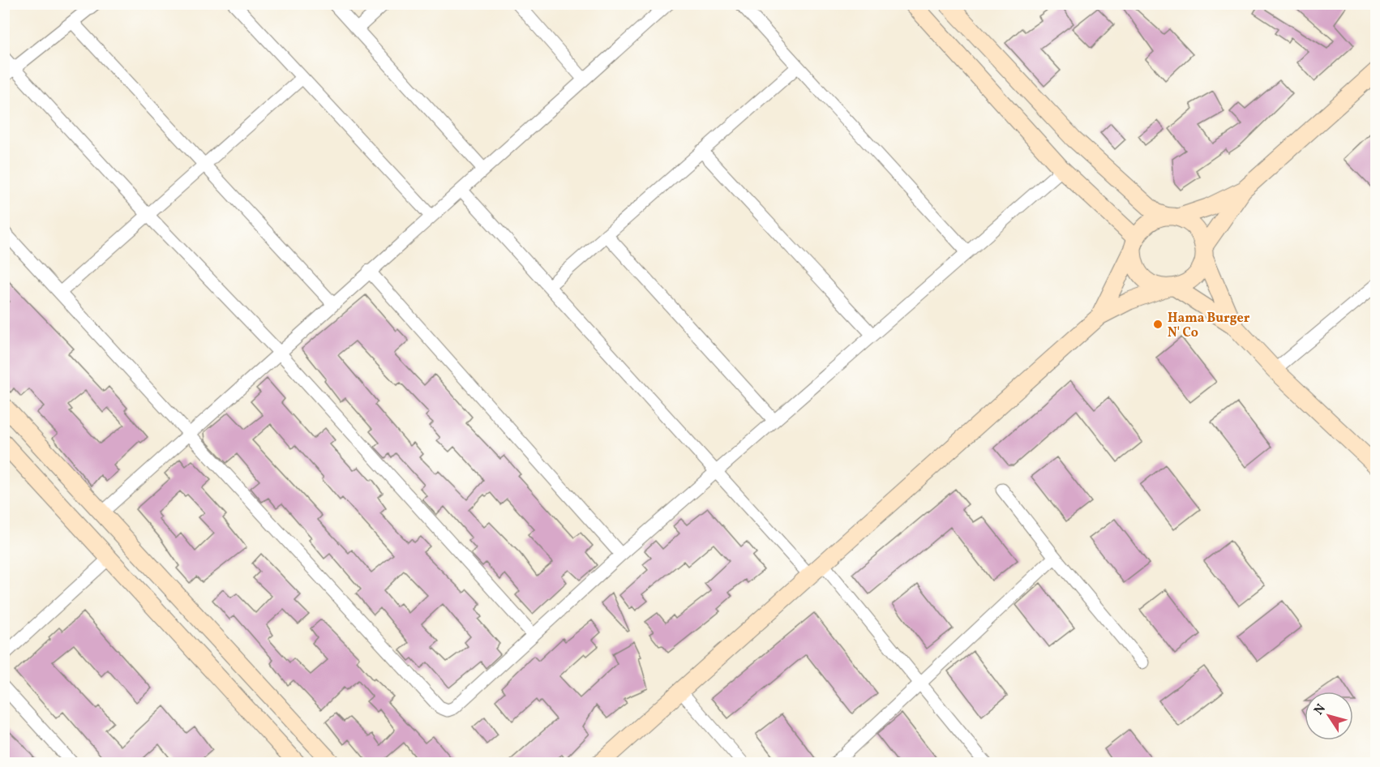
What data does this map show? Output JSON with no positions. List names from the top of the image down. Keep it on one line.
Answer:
{"places":["Hama Burger N' Co"],"north":"top left"}
